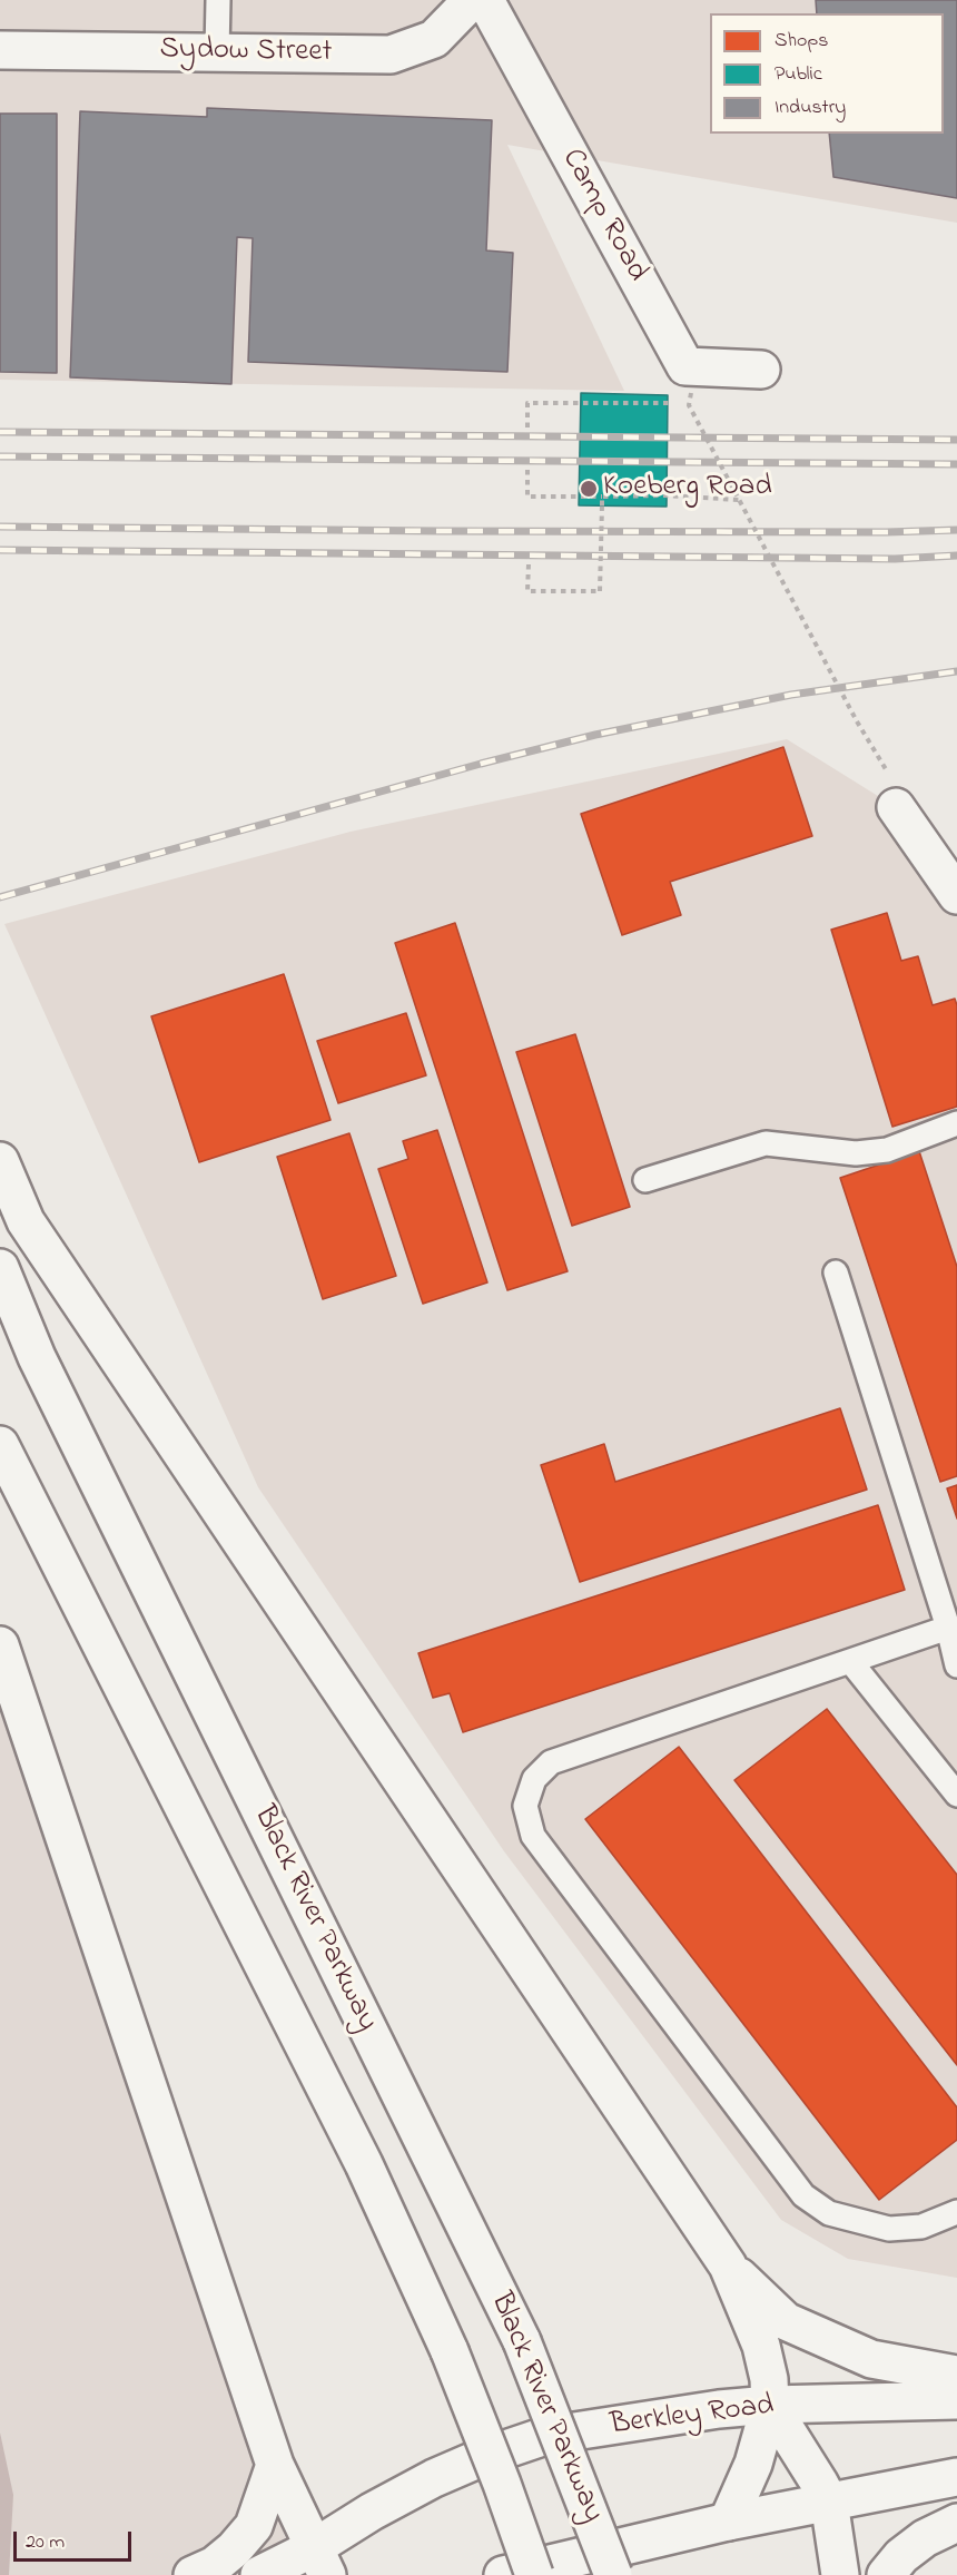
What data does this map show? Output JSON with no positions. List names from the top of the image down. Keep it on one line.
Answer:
{"streets":{"main road":["Sydow Street","Camp Road","Black River Parkway","Berkley Road"]},"places":["Koeberg Road"],"legend":["Shops","Public","Industry"],"scale_bar":"20 m"}
